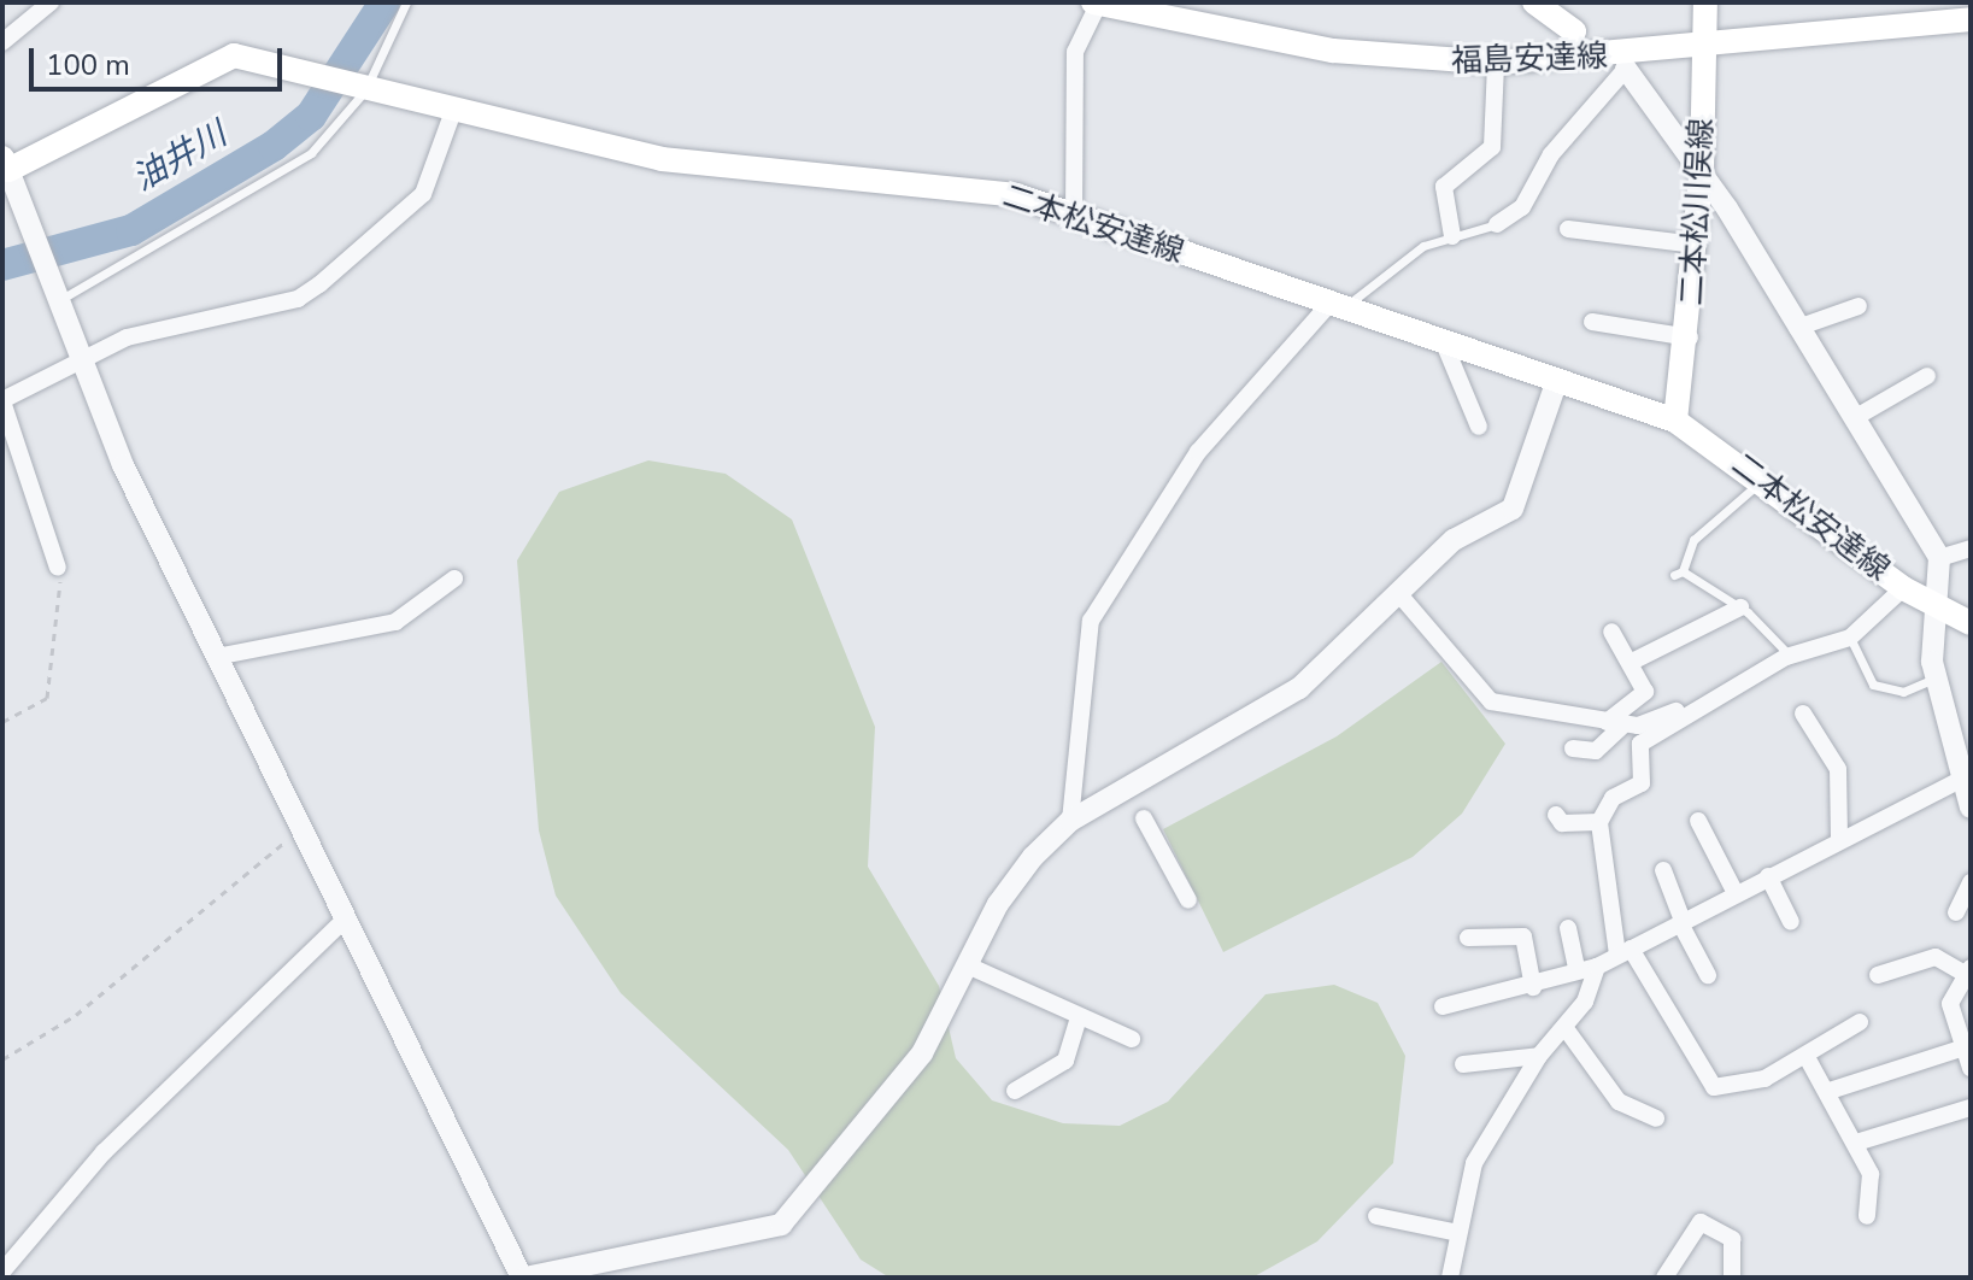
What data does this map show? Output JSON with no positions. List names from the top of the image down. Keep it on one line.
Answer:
{"streets":{"main road":["福島安達線","二本松川俣線","二本松安達線"]},"crossings":[["福島安達線","二本松川俣線"],["二本松川俣線","二本松安達線"]],"water":["油井川"],"scale_bar":"100 m"}
